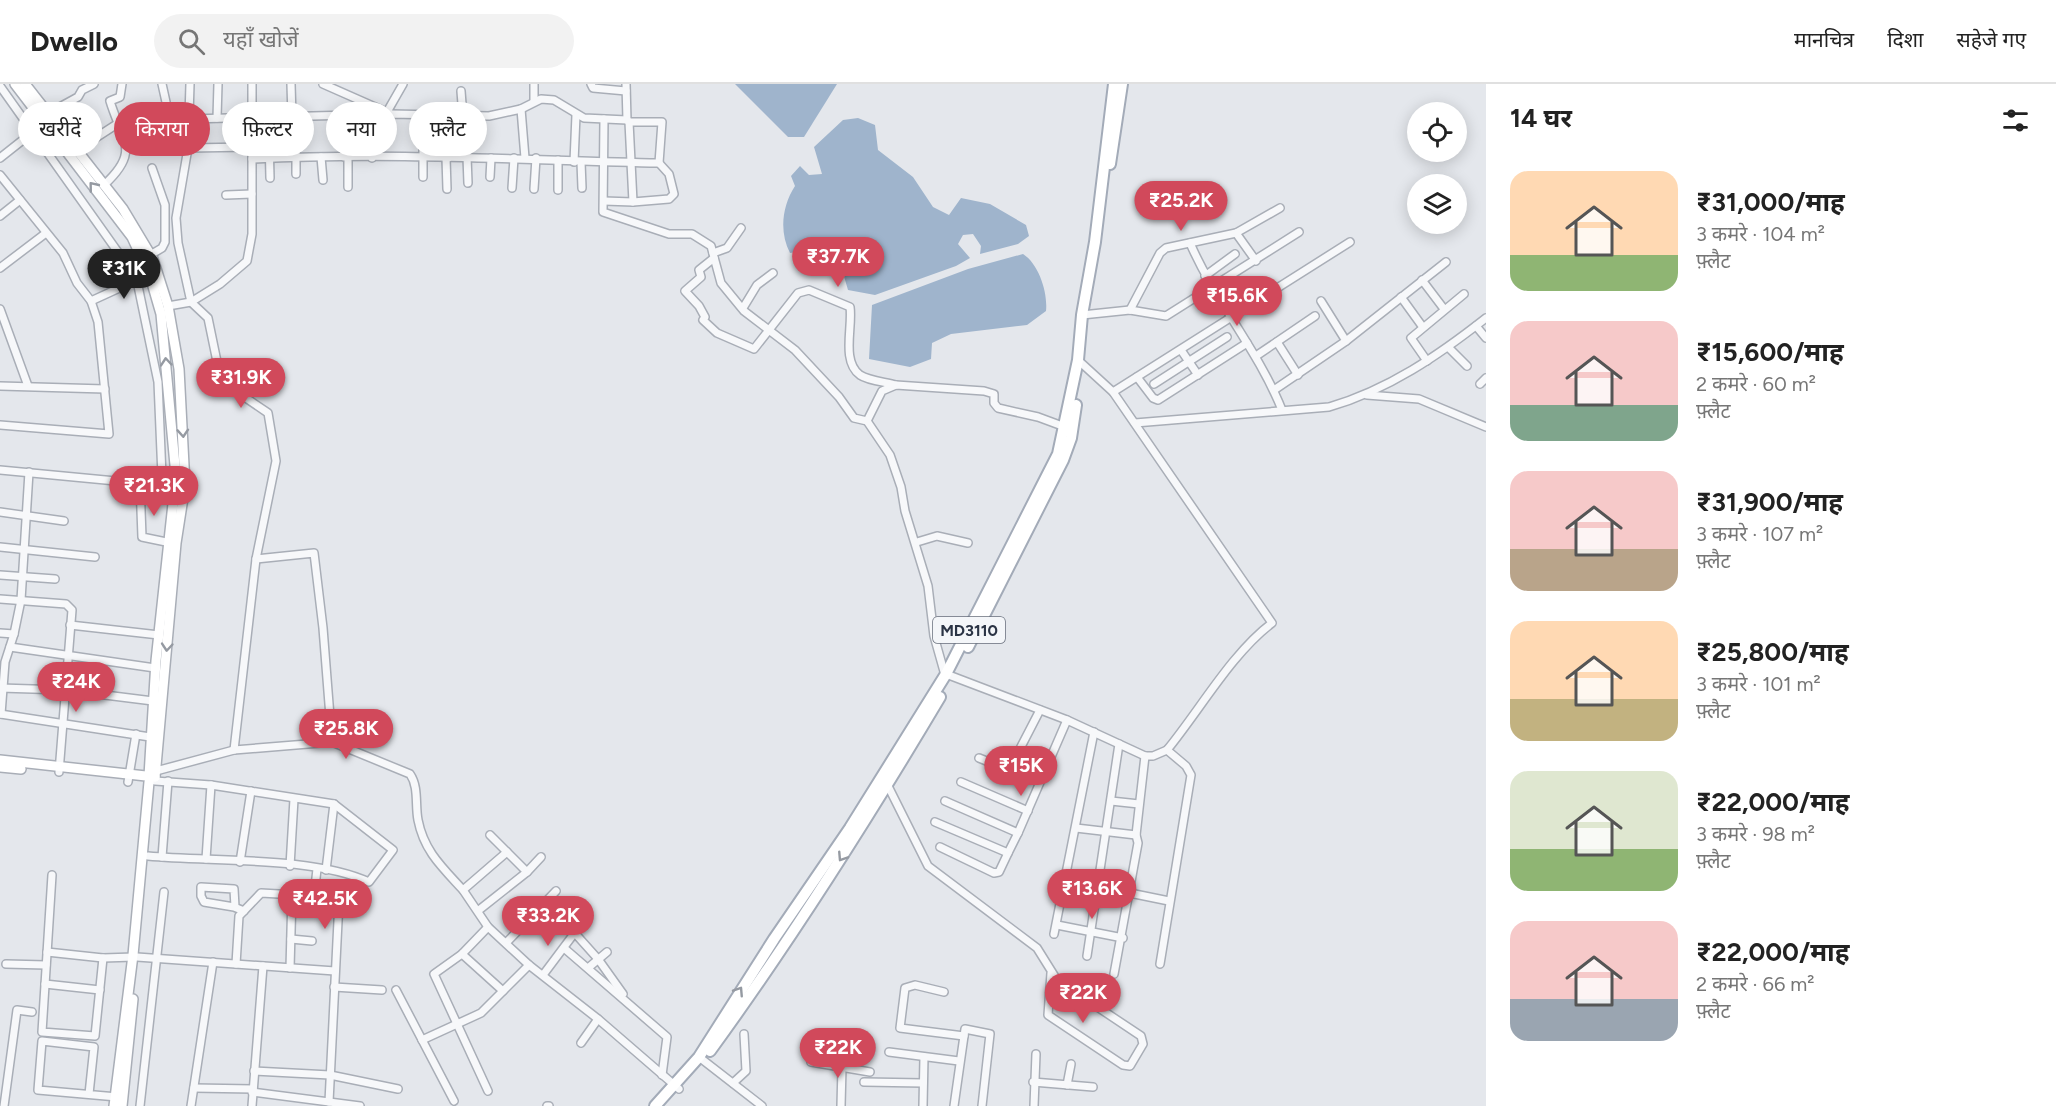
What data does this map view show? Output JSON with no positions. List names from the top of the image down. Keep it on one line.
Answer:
{"streets":{"main road":["MD3110"]},"page":{"header":"Dwello","search":"यहाँ खोजें","nav":["मानचित्र","दिशा","सहेजे गए"],"heading":"14 घर","chip":["खरीदें","किराया","फ़िल्टर","नया","फ़्लैट"],"list":[{"name":"₹31,000/माह","note":"3 कमरे · 104 m² · फ़्लैट"},{"name":"₹15,600/माह","note":"2 कमरे · 60 m² · फ़्लैट"},{"name":"₹31,900/माह","note":"3 कमरे · 107 m² · फ़्लैट"},{"name":"₹25,800/माह","note":"3 कमरे · 101 m² · फ़्लैट"},{"name":"₹22,000/माह","note":"3 कमरे · 98 m² · फ़्लैट"},{"name":"₹22,000/माह","note":"2 कमरे · 66 m² · फ़्लैट"}],"price":["₹25.2K","₹37.7K","₹31K","₹15.6K","₹31.9K","₹21.3K","₹24K","₹25.8K","₹15K","₹13.6K","₹42.5K","₹33.2K","₹22K","₹22K"]}}
